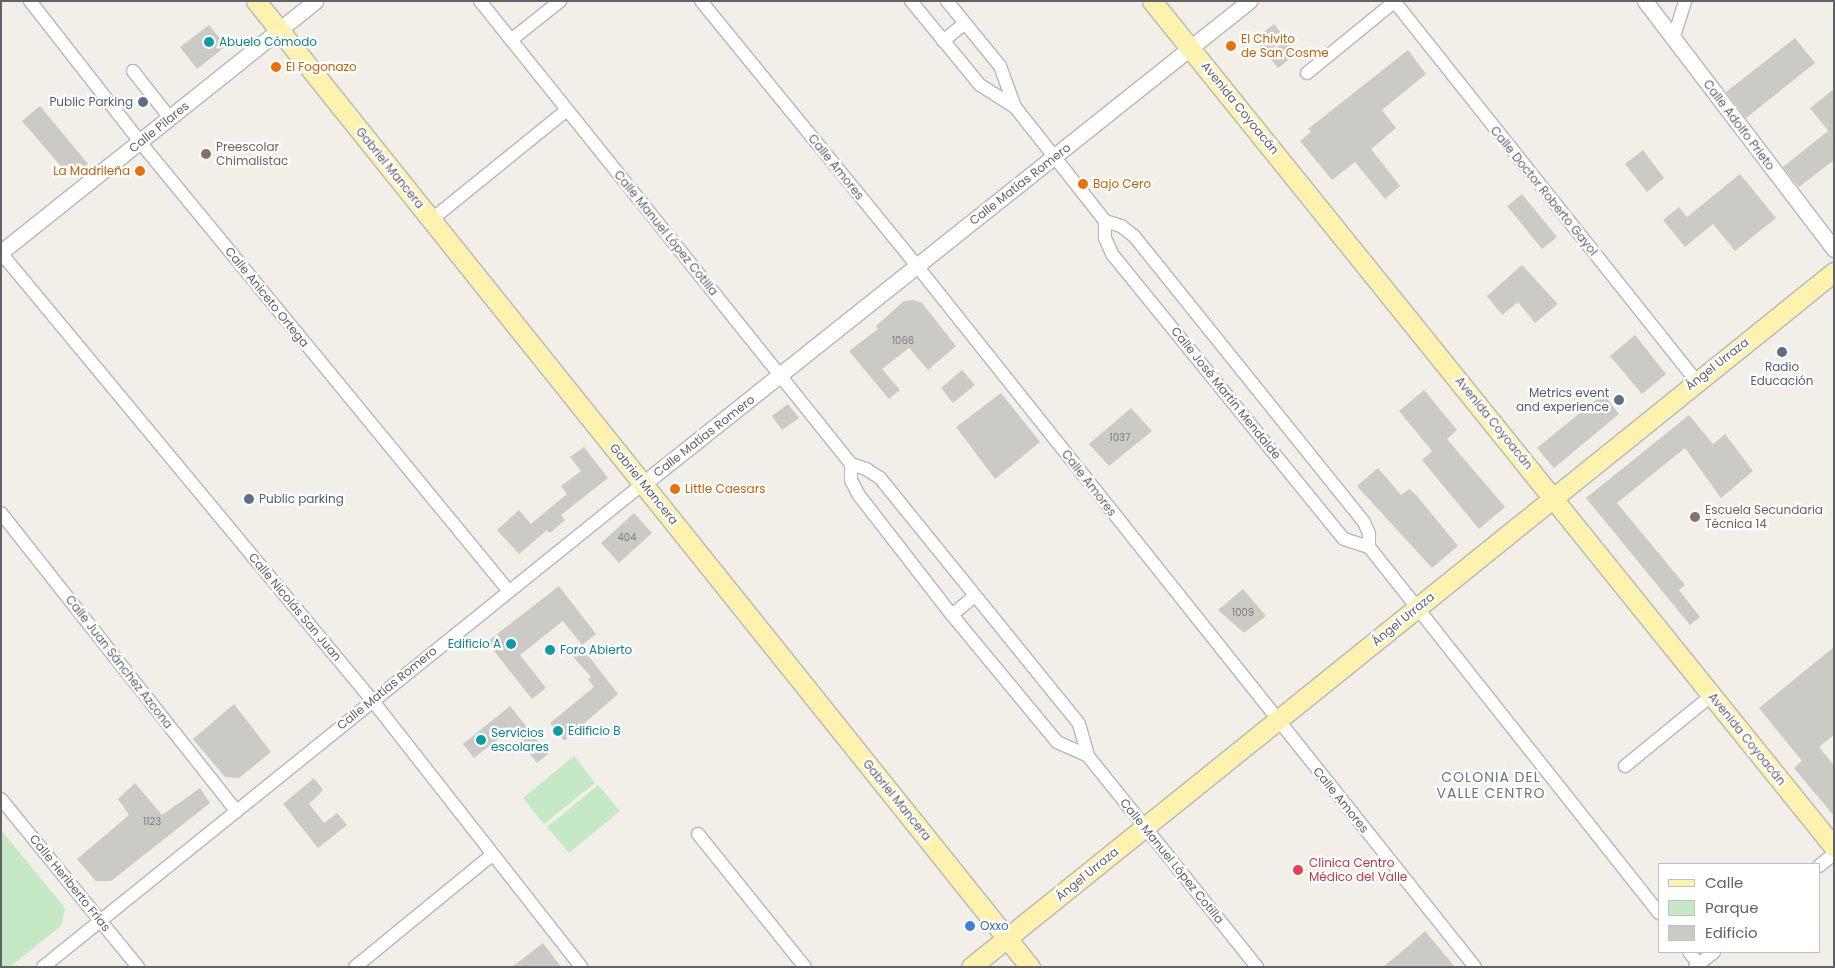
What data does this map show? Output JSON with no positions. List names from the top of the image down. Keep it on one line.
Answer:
{"streets":{"main road":["Avenida Coyoacán","Gabriel Mancera","Ángel Urraza"],"street":["Calle Adolfo Prieto","Calle Pilares","Calle Amores","Calle Matías Romero","Calle Doctor Roberto Gayol","Calle Manuel López Cotilla","Calle Aniceto Ortega","Calle José Martín Mendalde","Calle Nicolás San Juan","Calle Juan Sánchez Azcona","Calle Heriberto Frías"]},"crossings":[["Avenida Coyoacán","Calle Matías Romero"],["Avenida Coyoacán","Ángel Urraza"],["Calle Pilares","Gabriel Mancera"],["Calle Pilares","Calle Aniceto Ortega"],["Calle Pilares","Calle Nicolás San Juan"],["Calle Amores","Calle Matías Romero"],["Calle Amores","Ángel Urraza"],["Gabriel Mancera","Calle Matías Romero"],["Gabriel Mancera","Ángel Urraza"],["Calle Matías Romero","Calle Manuel López Cotilla"],["Calle Matías Romero","Calle Aniceto Ortega"],["Calle Matías Romero","Calle Nicolás San Juan"],["Calle Matías Romero","Calle Juan Sánchez Azcona"],["Calle Matías Romero","Calle Heriberto Frías"],["Calle Doctor Roberto Gayol","Ángel Urraza"],["Calle Manuel López Cotilla","Ángel Urraza"]],"districts":["COLONIA DEL VALLE CENTRO"],"places":["Abuelo Cómodo","El Chivito de San Cosme","El Fogonazo","Public Parking","Preescolar Chimalistac","La Madrileña","Bajo Cero","Radio Educación","Metrics event and experience","Little Caesars","Public parking","Escuela Secundaria Técnica 14","Edificio A","Foro Abierto","Edificio B","Servicios escolares","Clinica Centro Médico del Valle","Oxxo"],"house_numbers":["1066","1037","404","1009","1123"],"legend":["Calle","Parque","Edificio"]}
